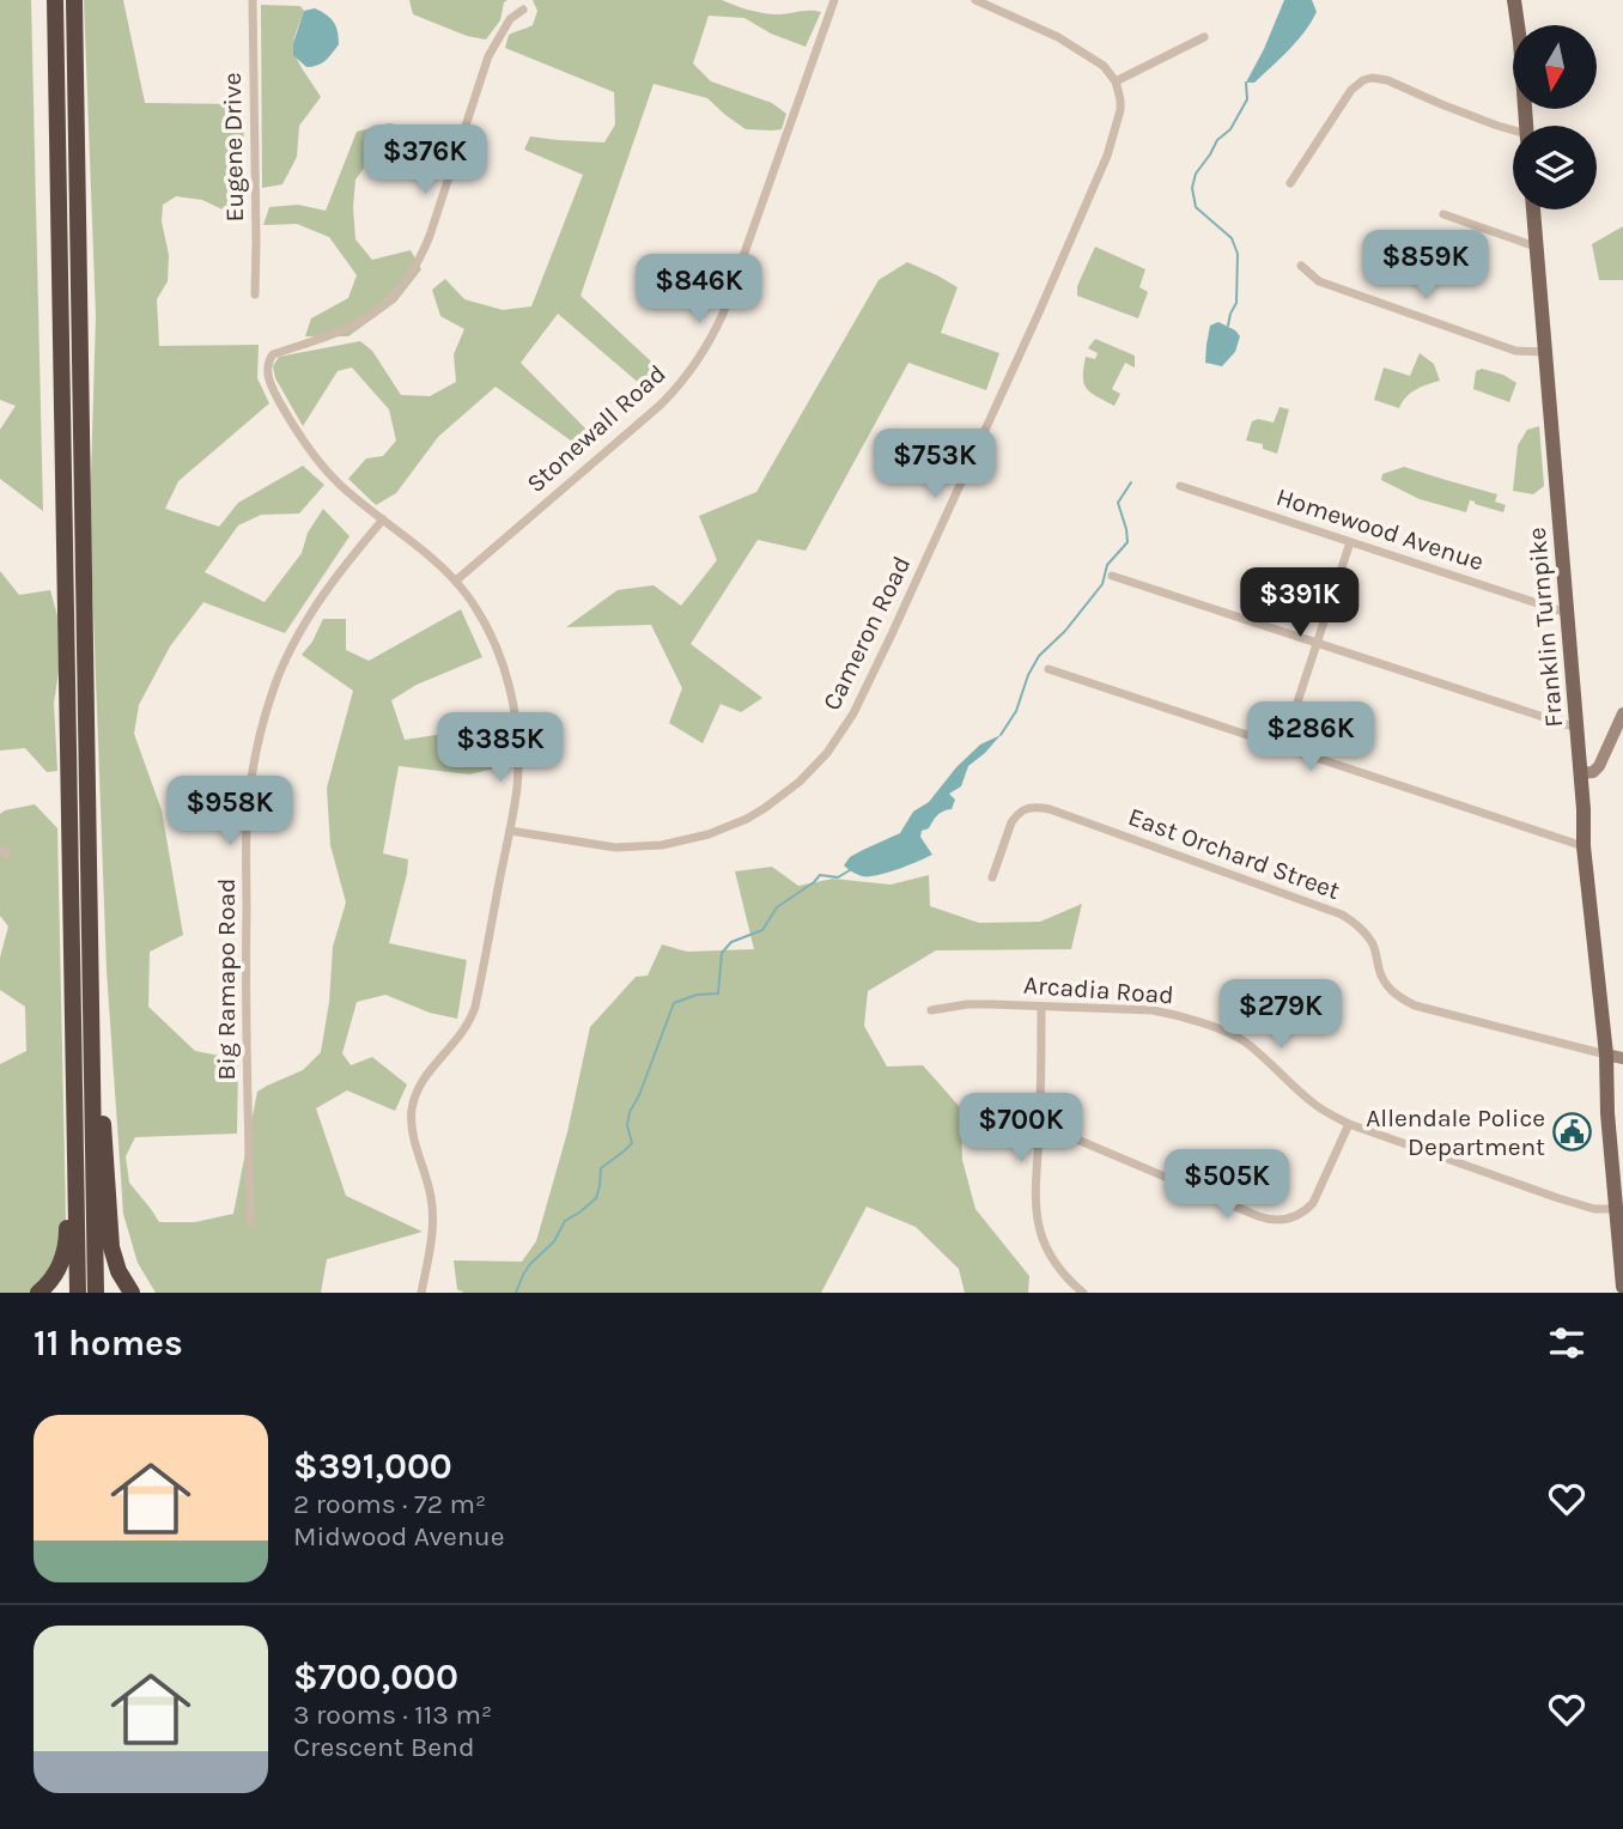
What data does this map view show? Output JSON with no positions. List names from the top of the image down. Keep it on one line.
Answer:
{"streets":{"main road":["Franklin Turnpike"],"street":["Eugene Drive","Stonewall Road","Homewood Avenue","Cameron Road","East Orchard Street","Big Ramapo Road","Arcadia Road"]},"crossings":[["Homewood Avenue","Franklin Turnpike"],["Franklin Turnpike","East Orchard Street"],["Franklin Turnpike","Arcadia Road"]],"places":{"public building":["Allendale Police Department"]},"north":"bottom","page":{"price":["$376K","$859K","$846K","$753K","$391K","$286K","$385K","$958K","$279K","$700K","$505K"],"heading":"11 homes","list":[{"name":"$391,000","note":"2 rooms · 72 m² · Midwood Avenue"},{"name":"$700,000","note":"3 rooms · 113 m² · Crescent Bend"}]}}
